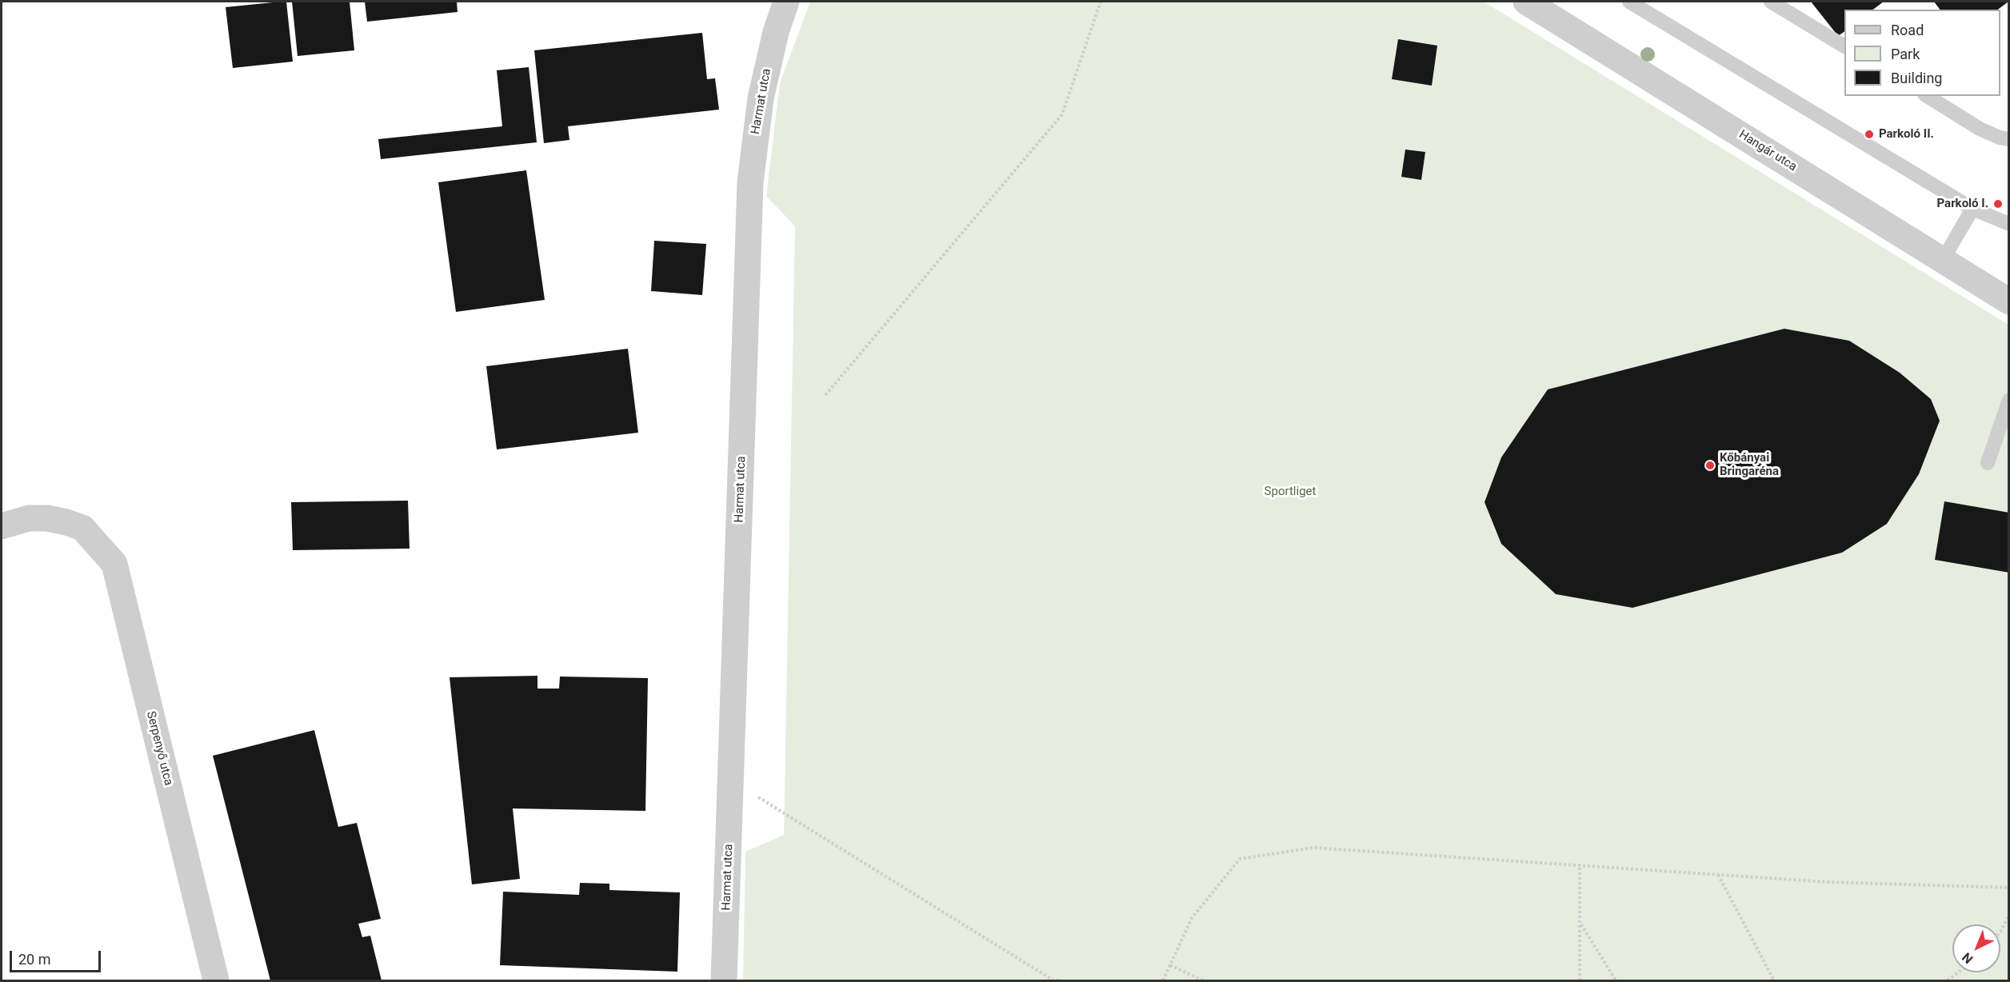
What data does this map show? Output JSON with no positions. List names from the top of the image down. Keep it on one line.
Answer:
{"streets":{"street":["Harmat utca","Hangár utca","Serpenyő utca"]},"parks":["Sportliget"],"places":["Parkoló II.","Parkoló I.","Kőbányai Bringaréna"],"legend":["Road","Park","Building"],"scale_bar":"20 m","north":"bottom left"}
